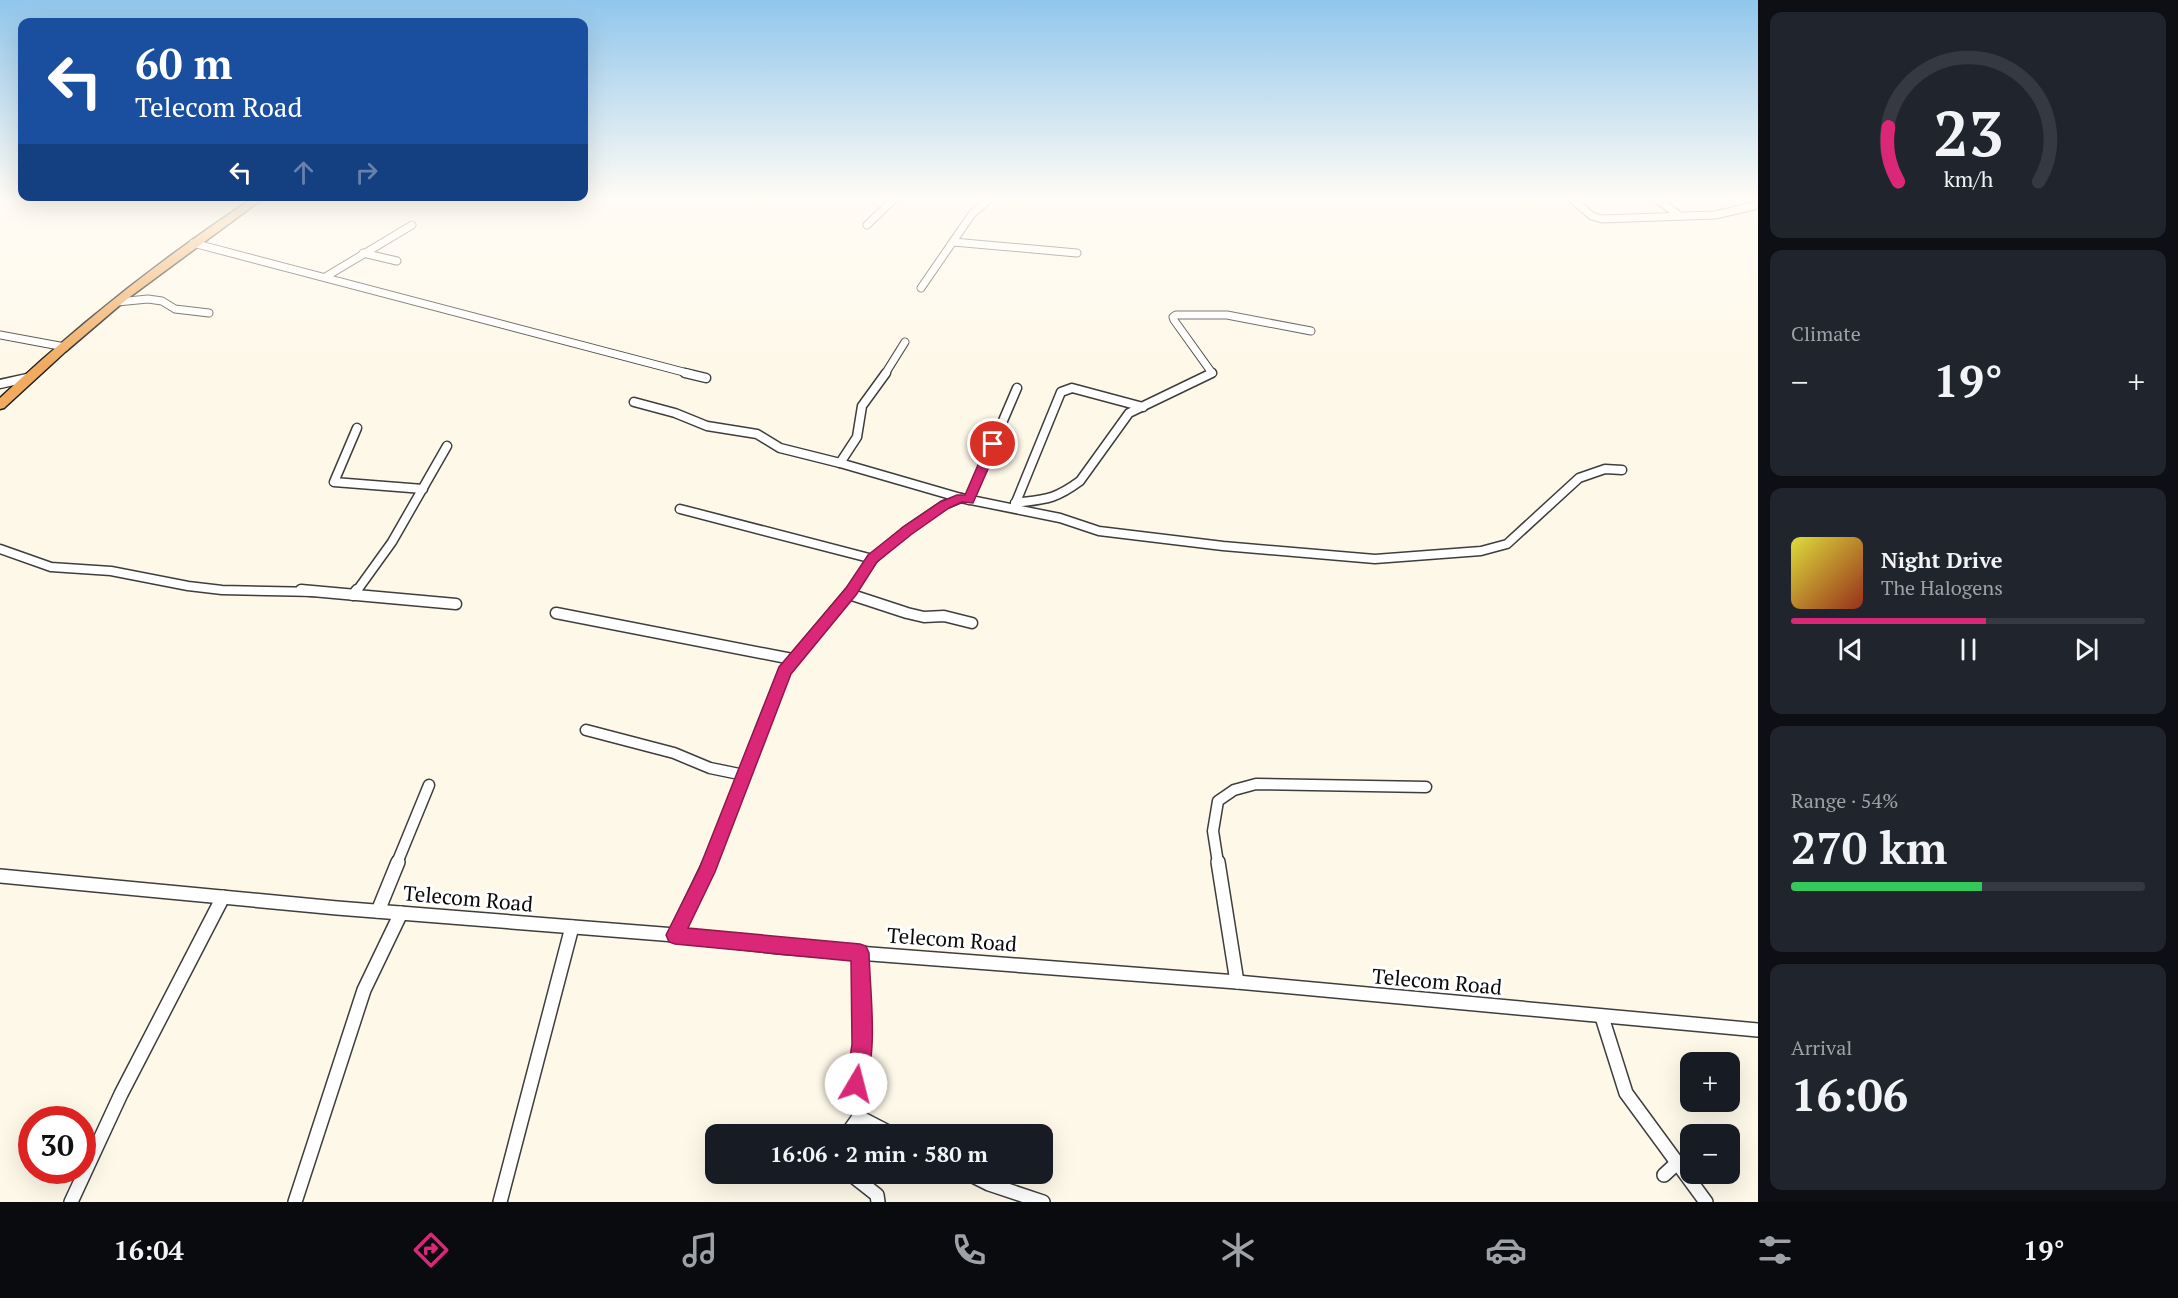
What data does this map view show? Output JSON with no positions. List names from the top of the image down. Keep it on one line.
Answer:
{"streets":{"street":["Telecom Road"]},"page":{"turn":["60 m","Telecom Road"],"tile":["Climate",["Range · 54%","270 km"],["Arrival","16:06"]],"heat":["−","19°","+"],"song":["Night Drive","The Halogens"],"map_buttons":["+","−"],"limit":"30","trip":"16:06 · 2 min · 580 m","tabs":["16:04","19°"],"gauge":["23","km/h"]}}
